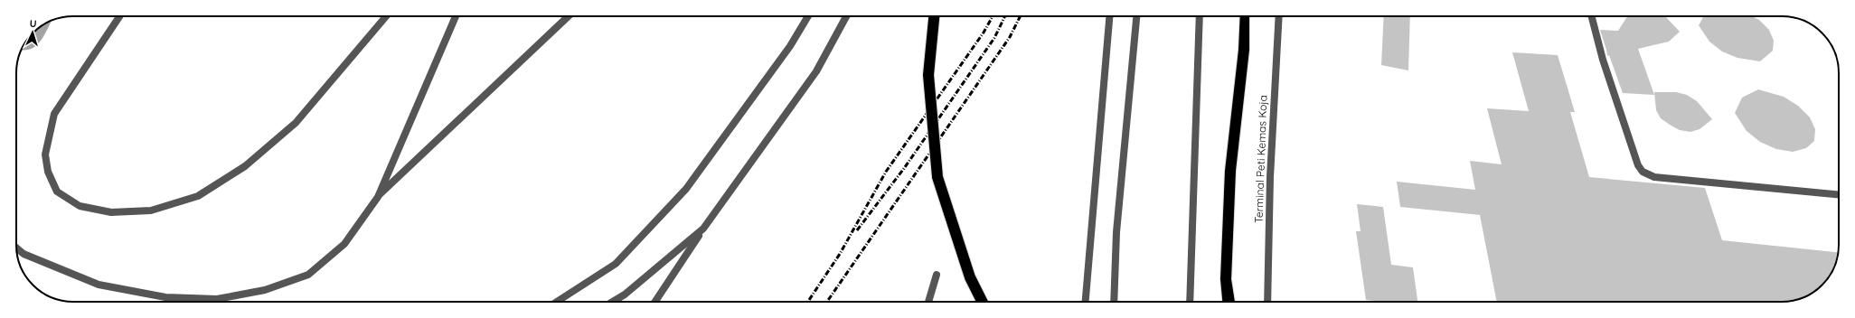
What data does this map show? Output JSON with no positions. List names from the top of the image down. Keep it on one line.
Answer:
{"streets":{"street":["Terminal Peti Kemas Koja"]},"north":"top"}
